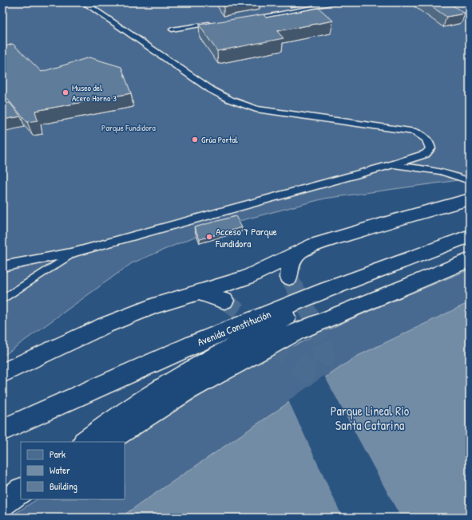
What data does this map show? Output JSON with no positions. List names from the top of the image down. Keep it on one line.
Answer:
{"streets":{"highway":["Avenida Constitución"]},"parks":["Parque Fundidora","Parque Lineal Río Santa Catarina"],"places":["Museo del Acero Horno 3","Grúa Portal","Acceso 7 Parque Fundidora"],"legend":["Park","Water","Building"]}
